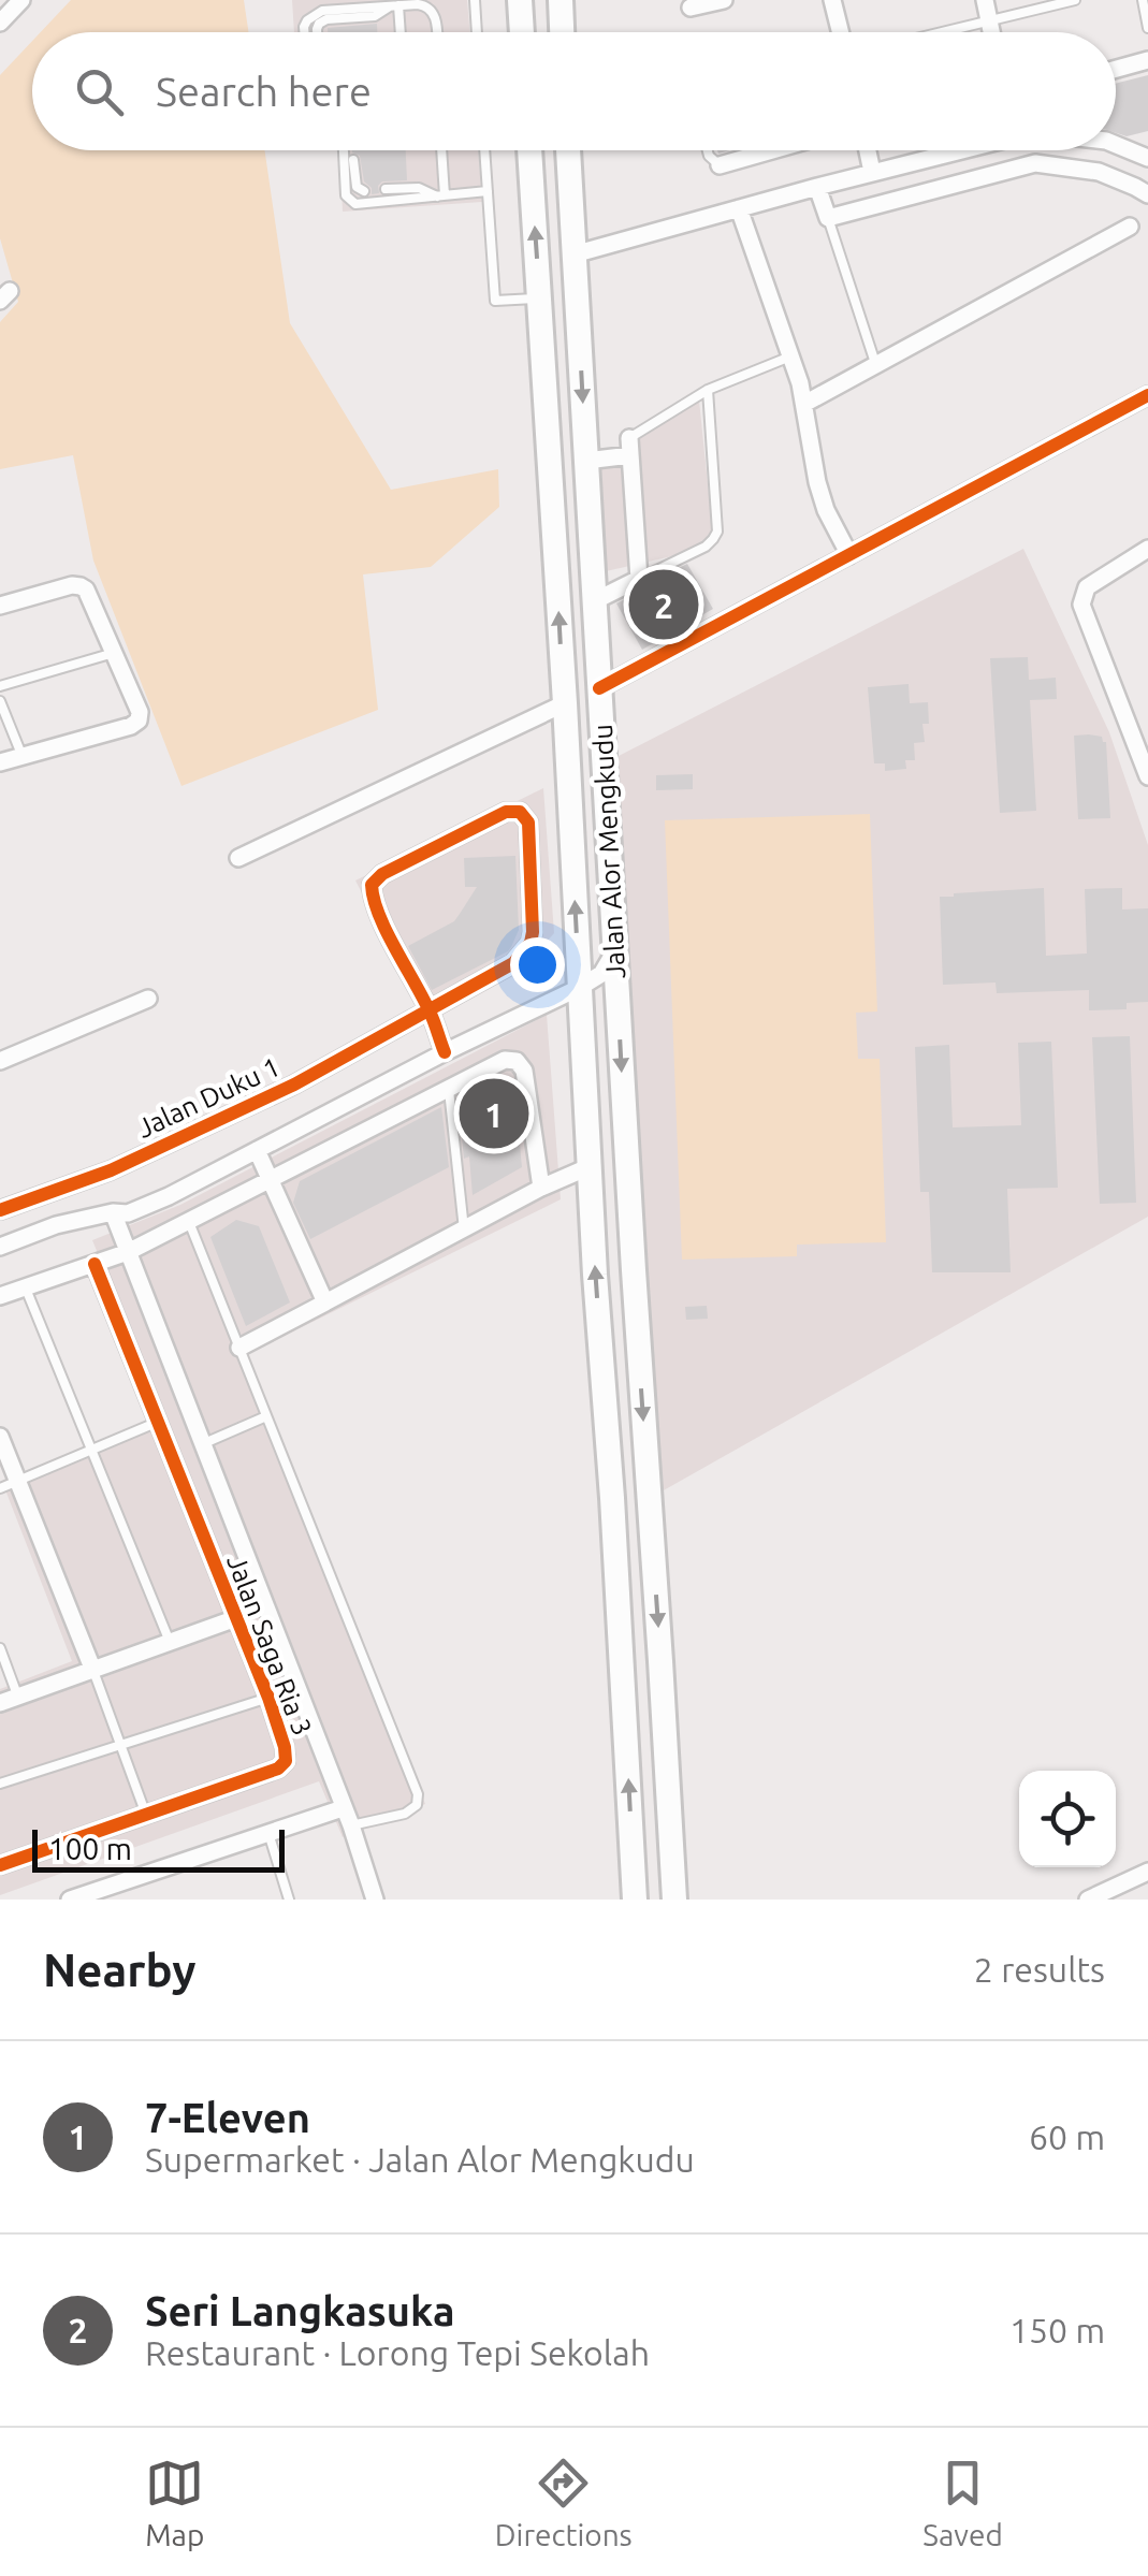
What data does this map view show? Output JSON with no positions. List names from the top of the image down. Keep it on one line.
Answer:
{"streets":{"main road":["Jalan Alor Mengkudu"],"street":["Jalan Duku 1","Jalan Saga Ria 3"]},"scale_bar":"100 m","page":{"search":"Search here","pins":["2","1"],"scale":"100 m","heading":["Nearby","2 results"],"list":[{"mark":"1","name":"7-Eleven","note":"Supermarket · Jalan Alor Mengkudu","value":"60 m"},{"mark":"2","name":"Seri Langkasuka","note":"Restaurant · Lorong Tepi Sekolah","value":"150 m"}],"nav":["Map","Directions","Saved"]}}
